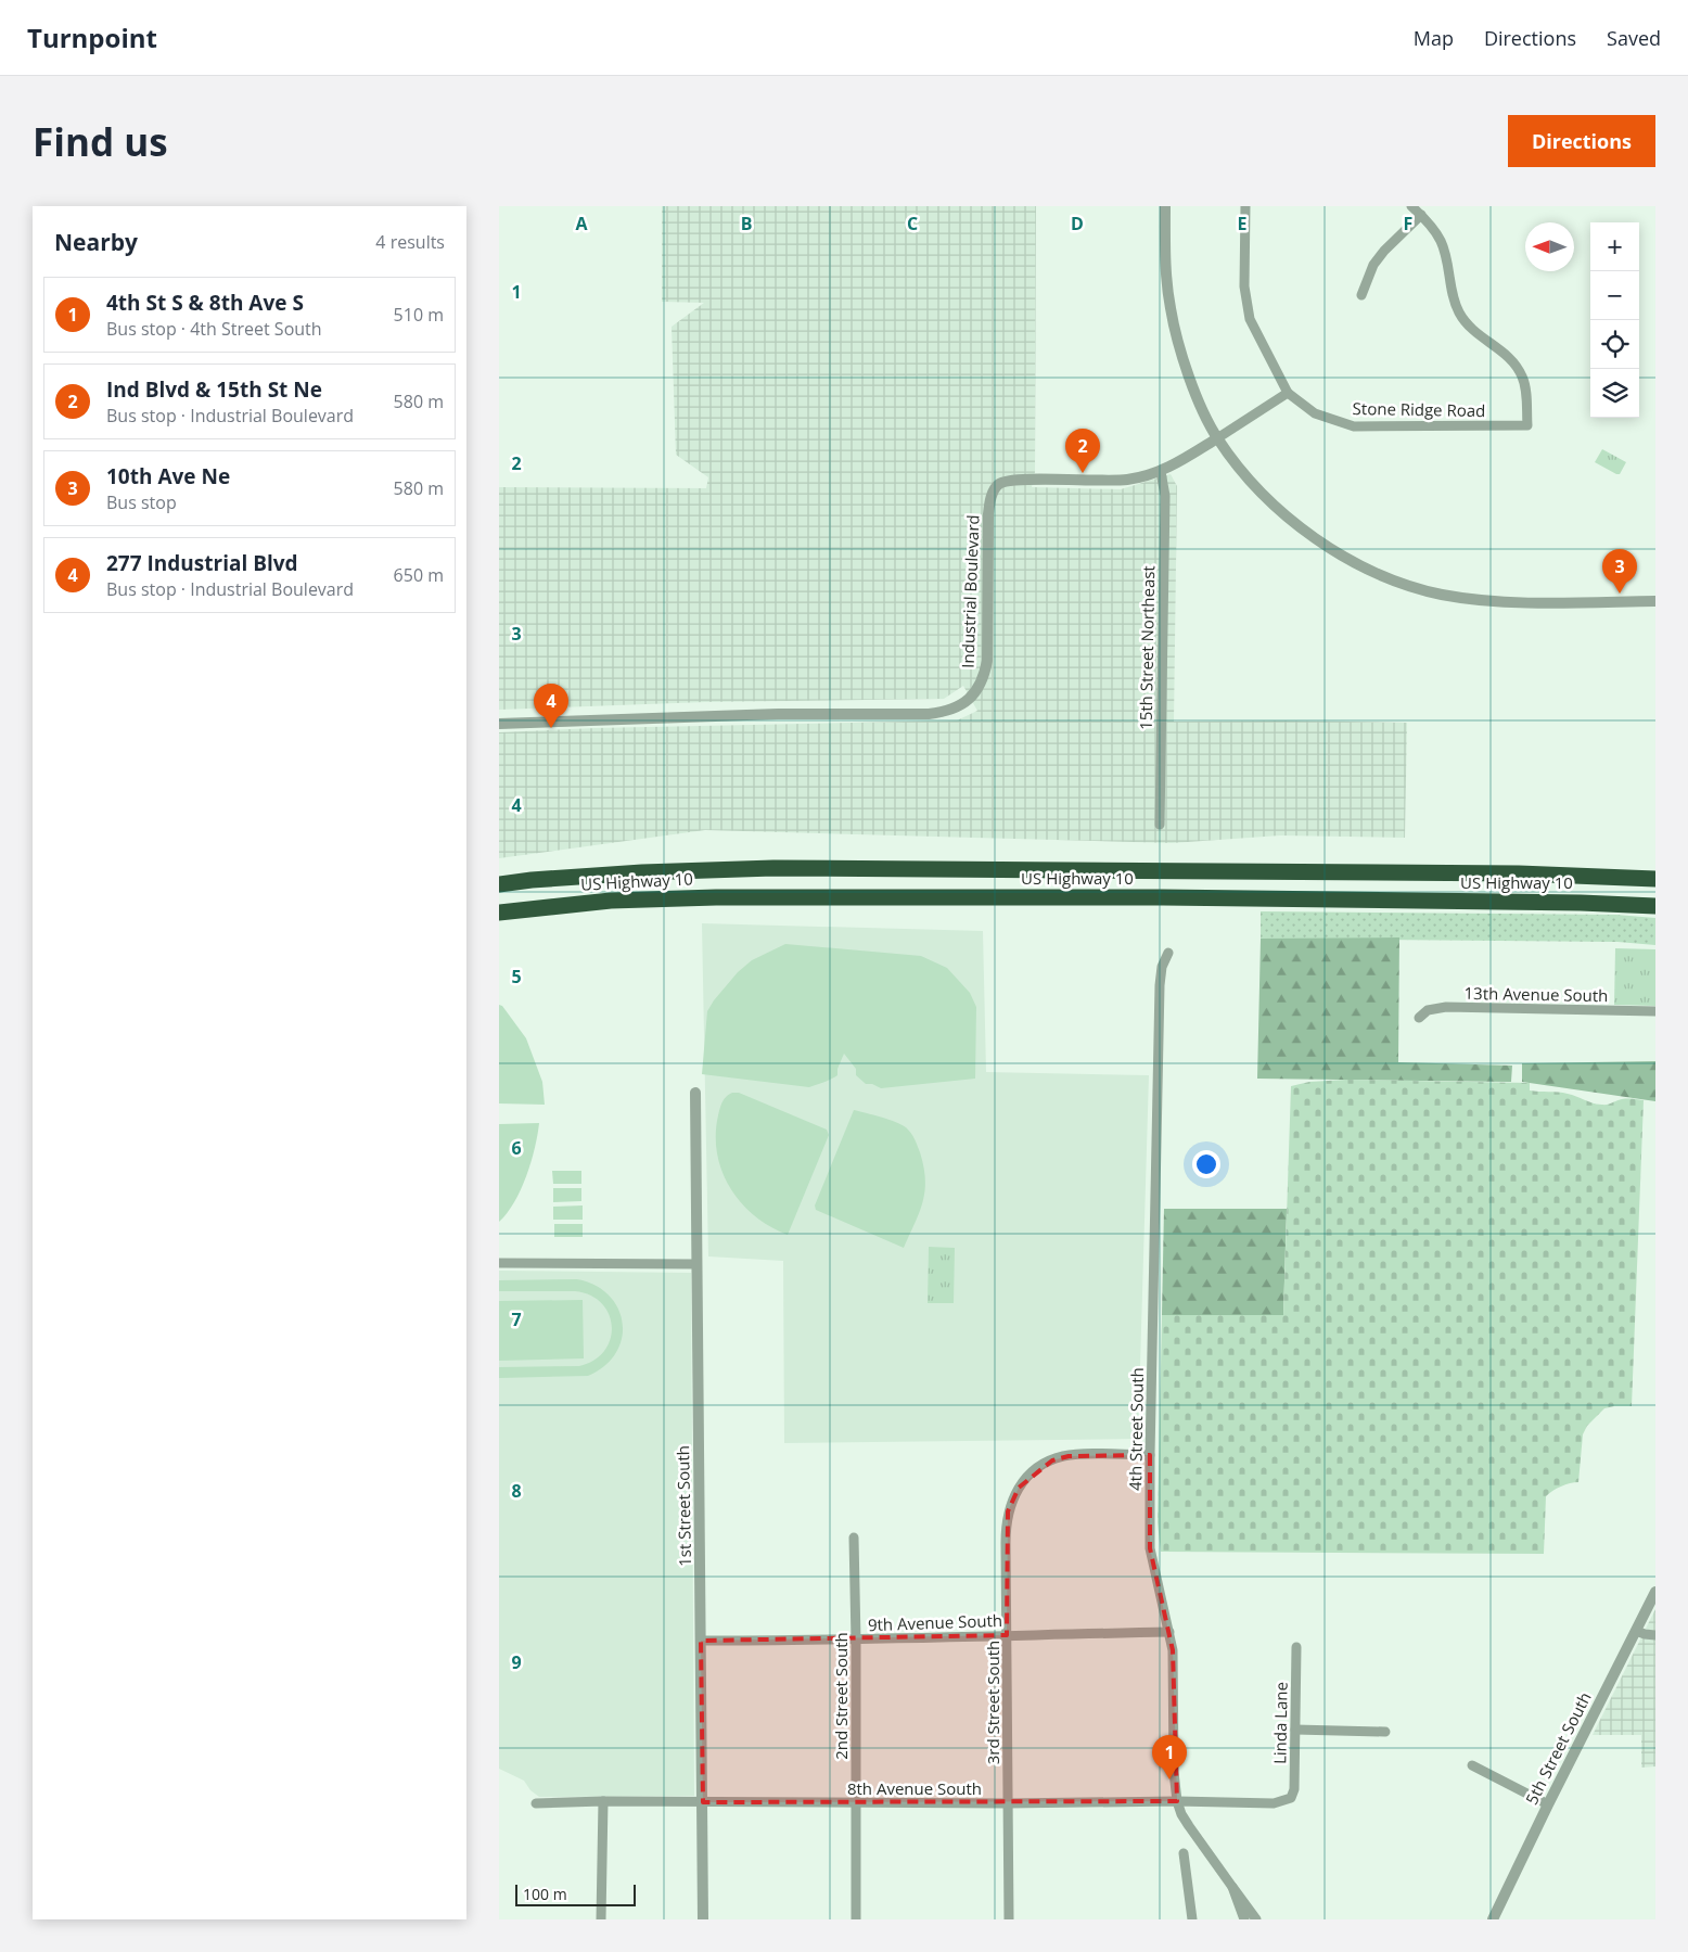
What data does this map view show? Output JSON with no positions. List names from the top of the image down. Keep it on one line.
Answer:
{"streets":{"highway":["US Highway 10"],"street":["Stone Ridge Road","Industrial Boulevard","15th Street Northeast","13th Avenue South","4th Street South","1st Street South","9th Avenue South","2nd Street South","3rd Street South","Linda Lane","5th Street South","8th Avenue South"]},"crossings":[["Stone Ridge Road","Industrial Boulevard"],["Industrial Boulevard","15th Street Northeast"],["4th Street South","9th Avenue South"],["4th Street South","3rd Street South"],["4th Street South","8th Avenue South"],["1st Street South","9th Avenue South"],["1st Street South","8th Avenue South"],["9th Avenue South","2nd Street South"],["9th Avenue South","3rd Street South"],["2nd Street South","8th Avenue South"],["3rd Street South","8th Avenue South"],["Linda Lane","8th Avenue South"]],"scale_bar":"100 m","north":"left","page":{"header":"Turnpoint","nav":["Map","Directions","Saved"],"buttons":"Directions","title":"Find us","heading":["Nearby","4 results"],"map_buttons":["+","−"],"list":[{"mark":"1","name":"4th St S & 8th Ave S","note":"Bus stop · 4th Street South","value":"510 m"},{"mark":"2","name":"Ind Blvd & 15th St Ne","note":"Bus stop · Industrial Boulevard","value":"580 m"},{"mark":"3","name":"10th Ave Ne","note":"Bus stop","value":"580 m"},{"mark":"4","name":"277 Industrial Blvd","note":"Bus stop · Industrial Boulevard","value":"650 m"}],"pins":["2","3","4","1"],"scale":"100 m"},"grid":{"columns":["A","B","C","D","E","F"],"rows":["1","2","3","4","5","6","7","8","9"]}}
